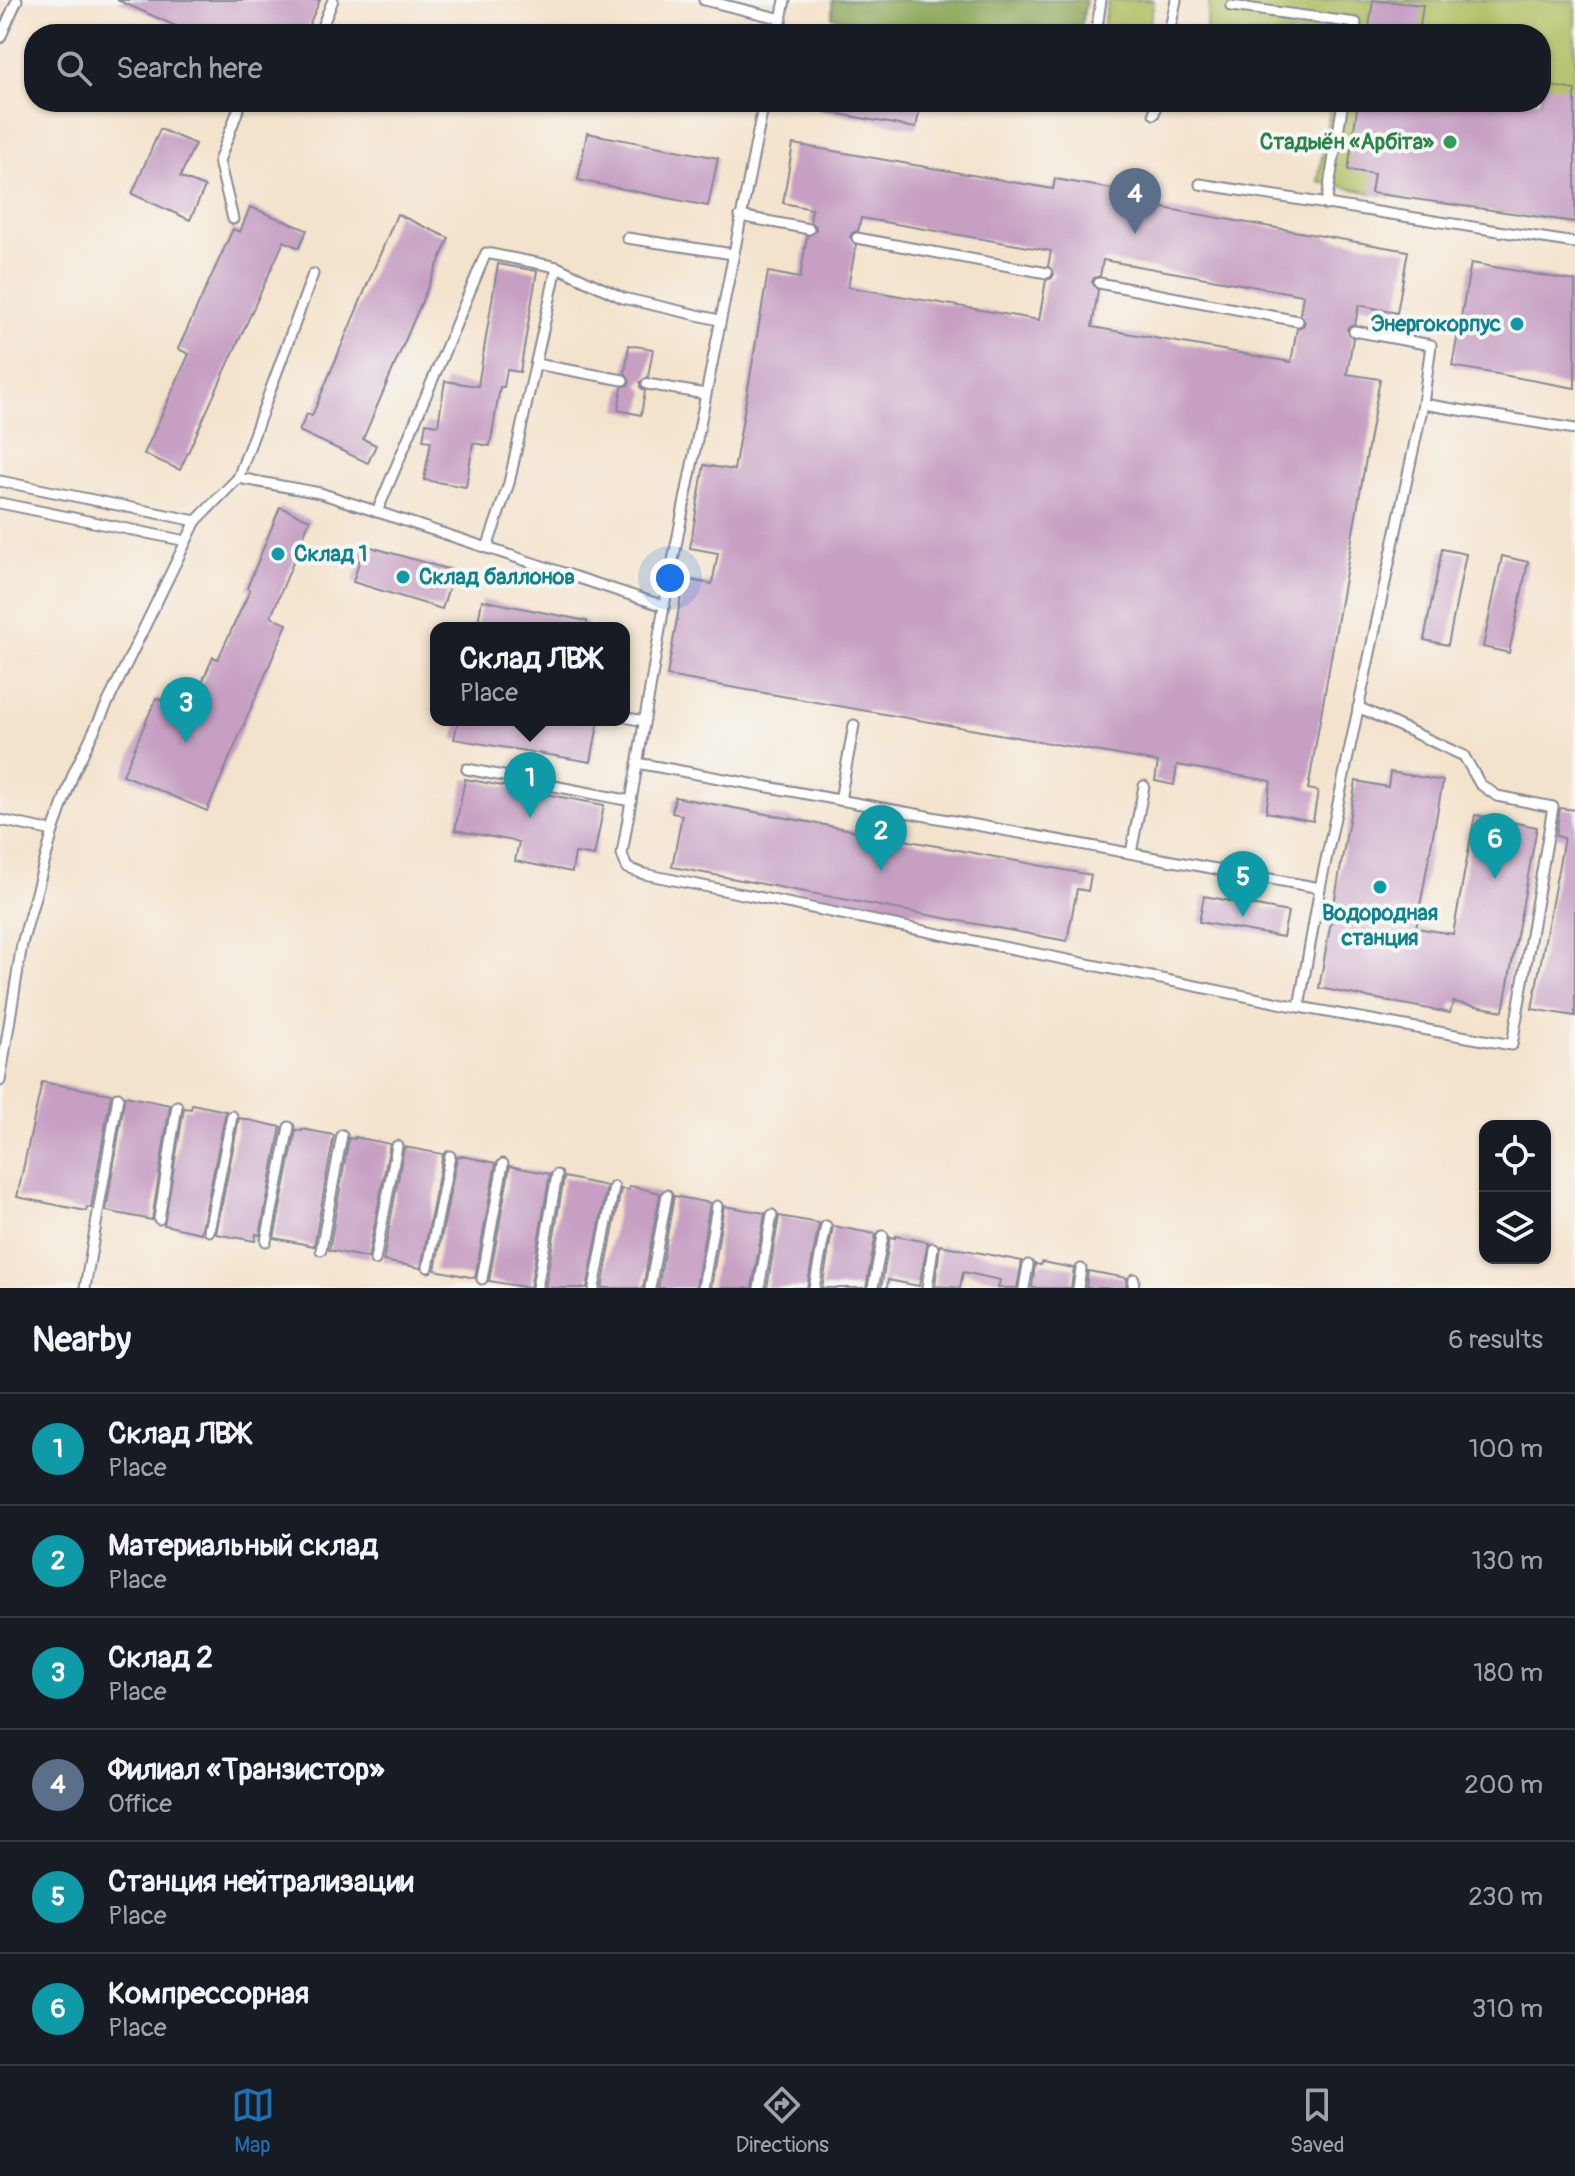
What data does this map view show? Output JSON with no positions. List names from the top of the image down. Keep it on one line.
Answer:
{"places":["Стадыён «Арбіта»","Энергокорпус","Склад 1","Склад баллонов","Водородная станция"],"page":{"search":"Search here","pins":["4","3","1","2","6","5"],"popup":["Склад ЛВЖ","Place"],"heading":["Nearby","6 results"],"list":[{"mark":"1","name":"Склад ЛВЖ","note":"Place","value":"100 m"},{"mark":"2","name":"Материальный склад","note":"Place","value":"130 m"},{"mark":"3","name":"Склад 2","note":"Place","value":"180 m"},{"mark":"4","name":"Филиал «Транзистор»","note":"Office","value":"200 m"},{"mark":"5","name":"Станция нейтрализации","note":"Place","value":"230 m"},{"mark":"6","name":"Компрессорная","note":"Place","value":"310 m"}],"nav":["Map","Directions","Saved"]}}
